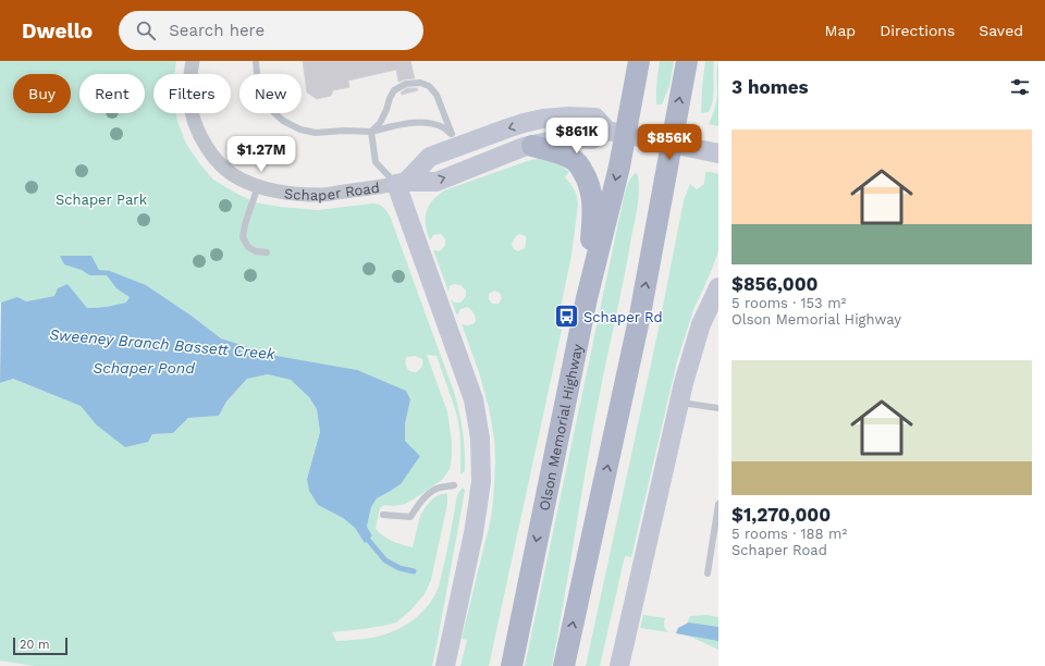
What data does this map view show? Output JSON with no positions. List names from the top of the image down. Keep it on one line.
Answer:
{"streets":{"main road":["Olson Memorial Highway"],"street":["Schaper Road"]},"crossings":[["Schaper Road","Olson Memorial Highway"]],"water":["Sweeney Branch Bassett Creek","Schaper Pond"],"parks":["Schaper Park"],"places":{"bus stop":["Schaper Rd"]},"scale_bar":"20 m","page":{"header":"Dwello","search":"Search here","nav":["Map","Directions","Saved"],"heading":"3 homes","chip":["Buy","Rent","Filters","New"],"list":[{"name":"$856,000","note":"5 rooms · 153 m² · Olson Memorial Highway"},{"name":"$1,270,000","note":"5 rooms · 188 m² · Schaper Road"}],"price":["$861K","$856K","$1.27M"],"scale":"20 m"}}
